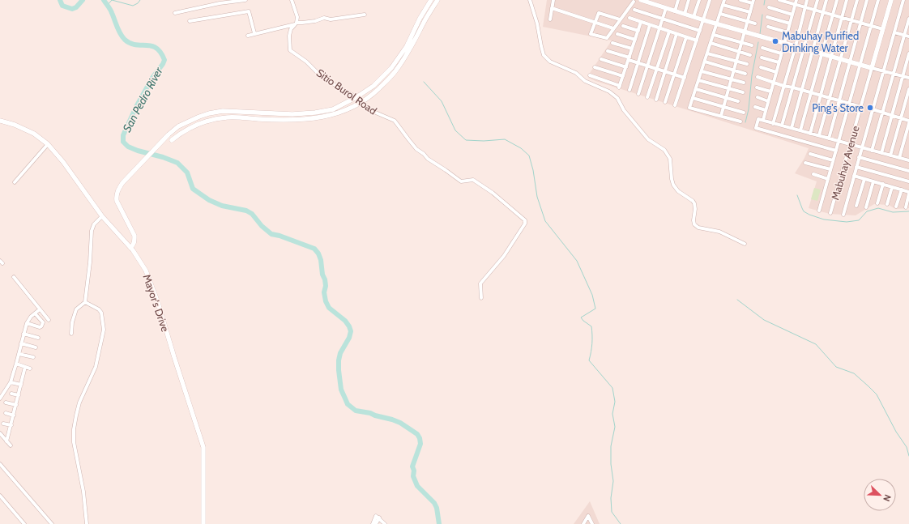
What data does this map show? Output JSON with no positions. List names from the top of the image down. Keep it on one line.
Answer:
{"streets":{"street":["Sitio Burol Road","Mabuhay Avenue","Mayor's Drive"]},"water":["San Pedro River"],"places":["Mabuhay Purified Drinking Water","Ping's Store"],"north":"bottom right"}
